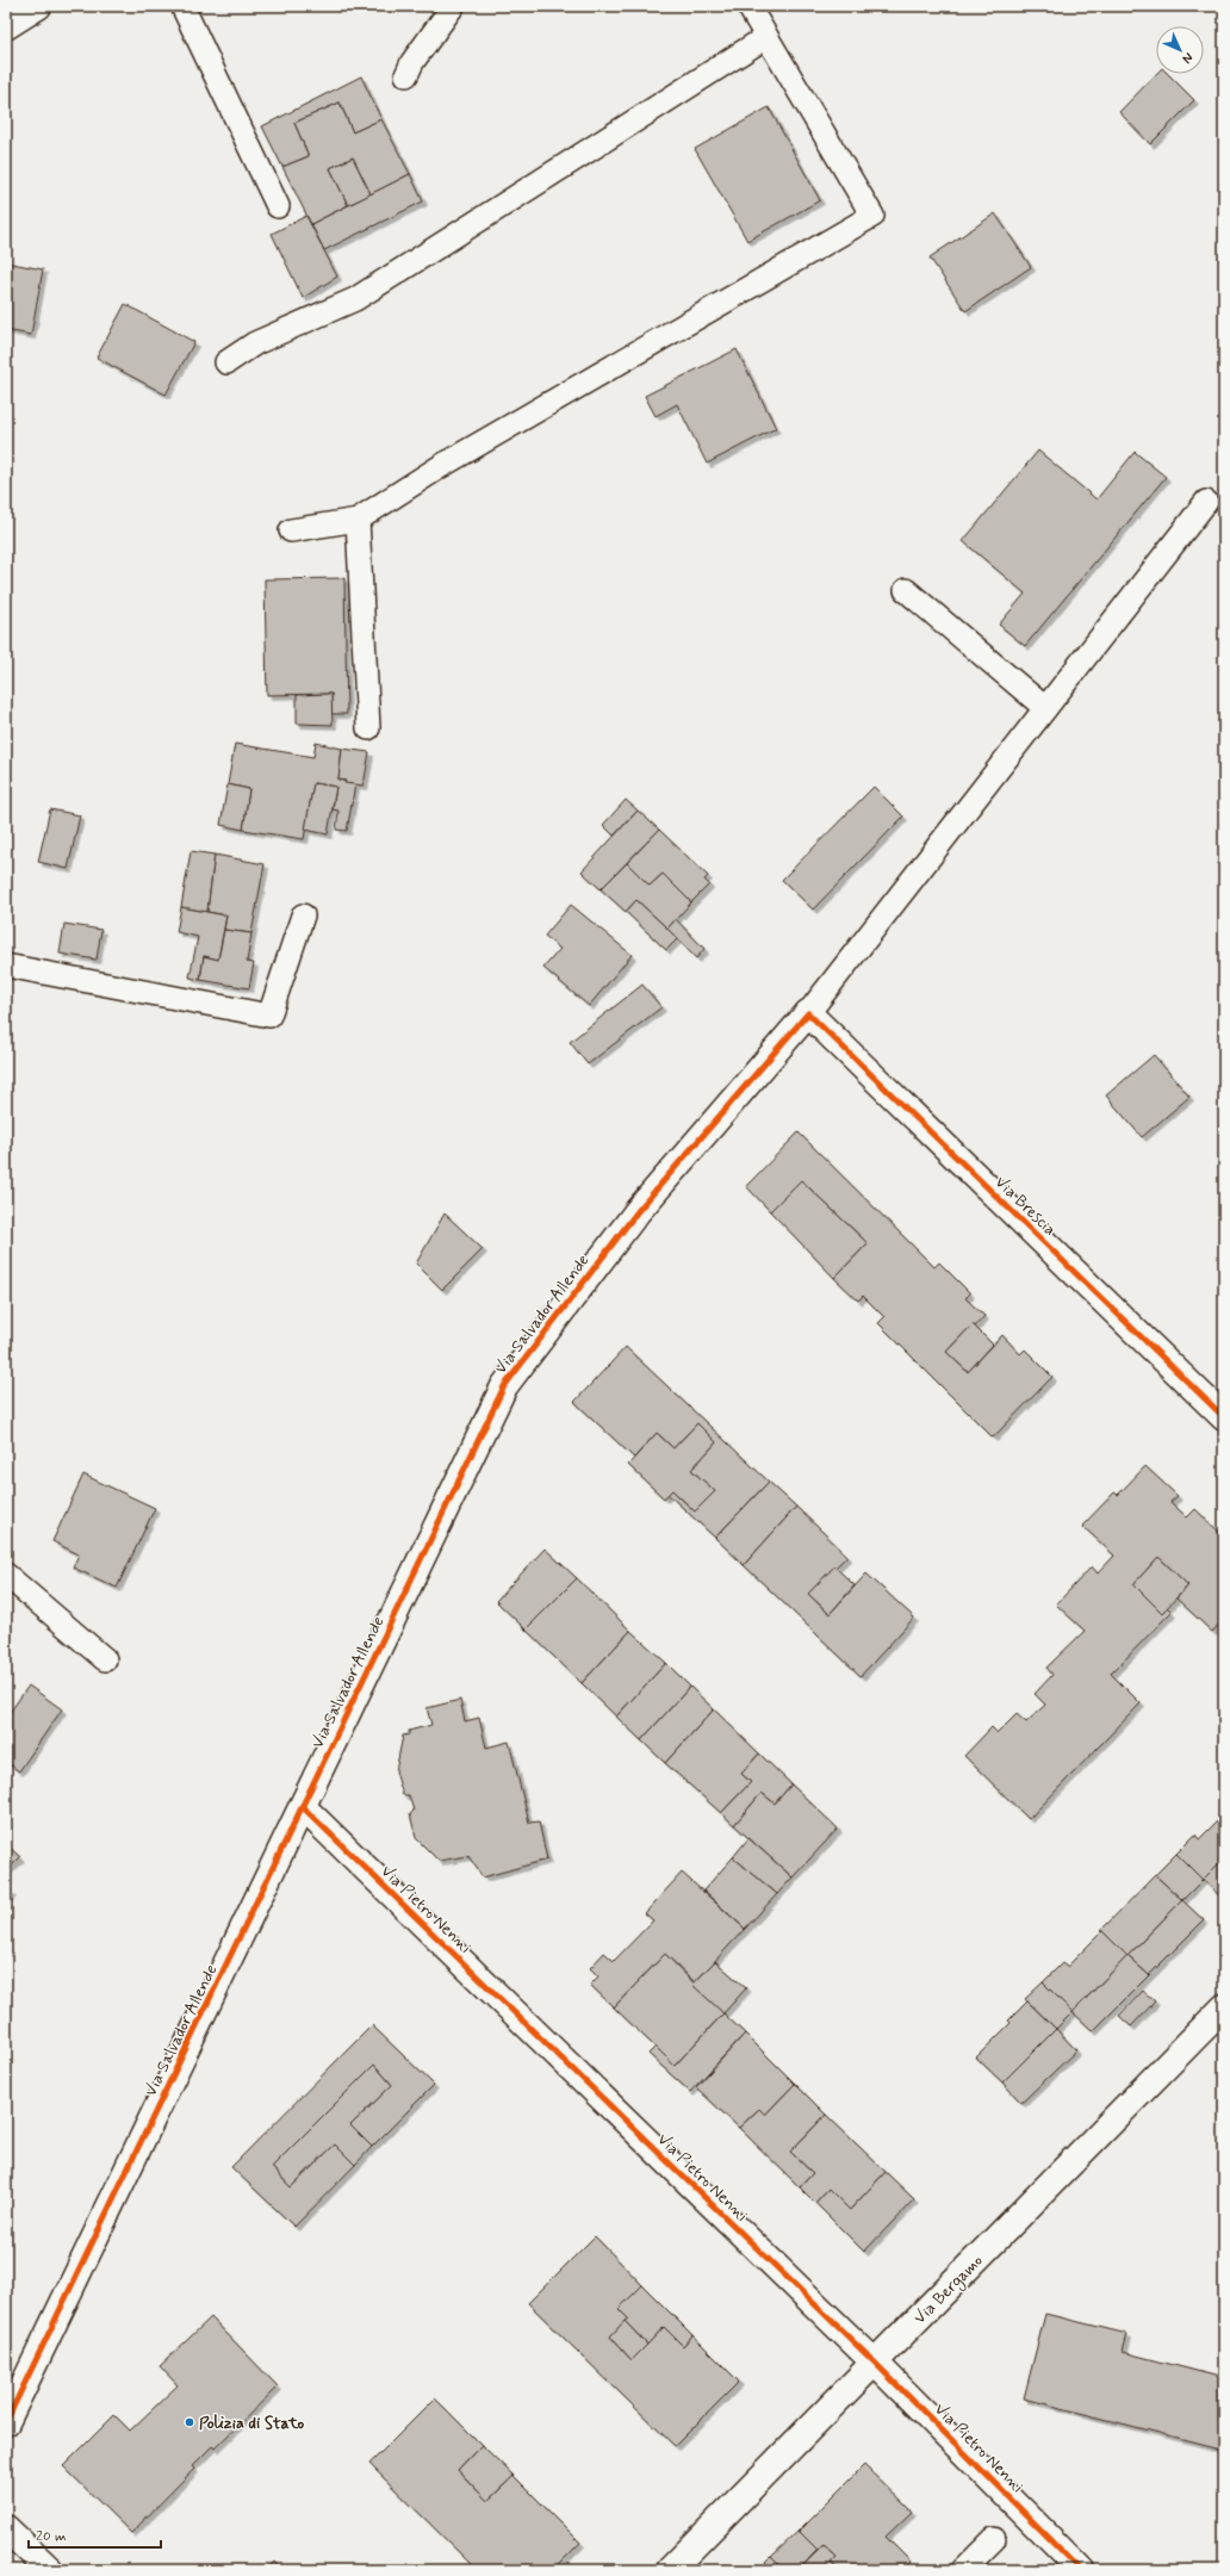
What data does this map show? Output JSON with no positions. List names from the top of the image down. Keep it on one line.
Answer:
{"streets":{"street":["Via Brescia","Via Salvador Allende","Via Pietro Nenni","Via Bergamo"]},"crossings":[["Via Brescia","Via Salvador Allende"],["Via Salvador Allende","Via Pietro Nenni"],["Via Pietro Nenni","Via Bergamo"]],"places":["Polizia di Stato"],"scale_bar":"20 m","north":"bottom right"}
